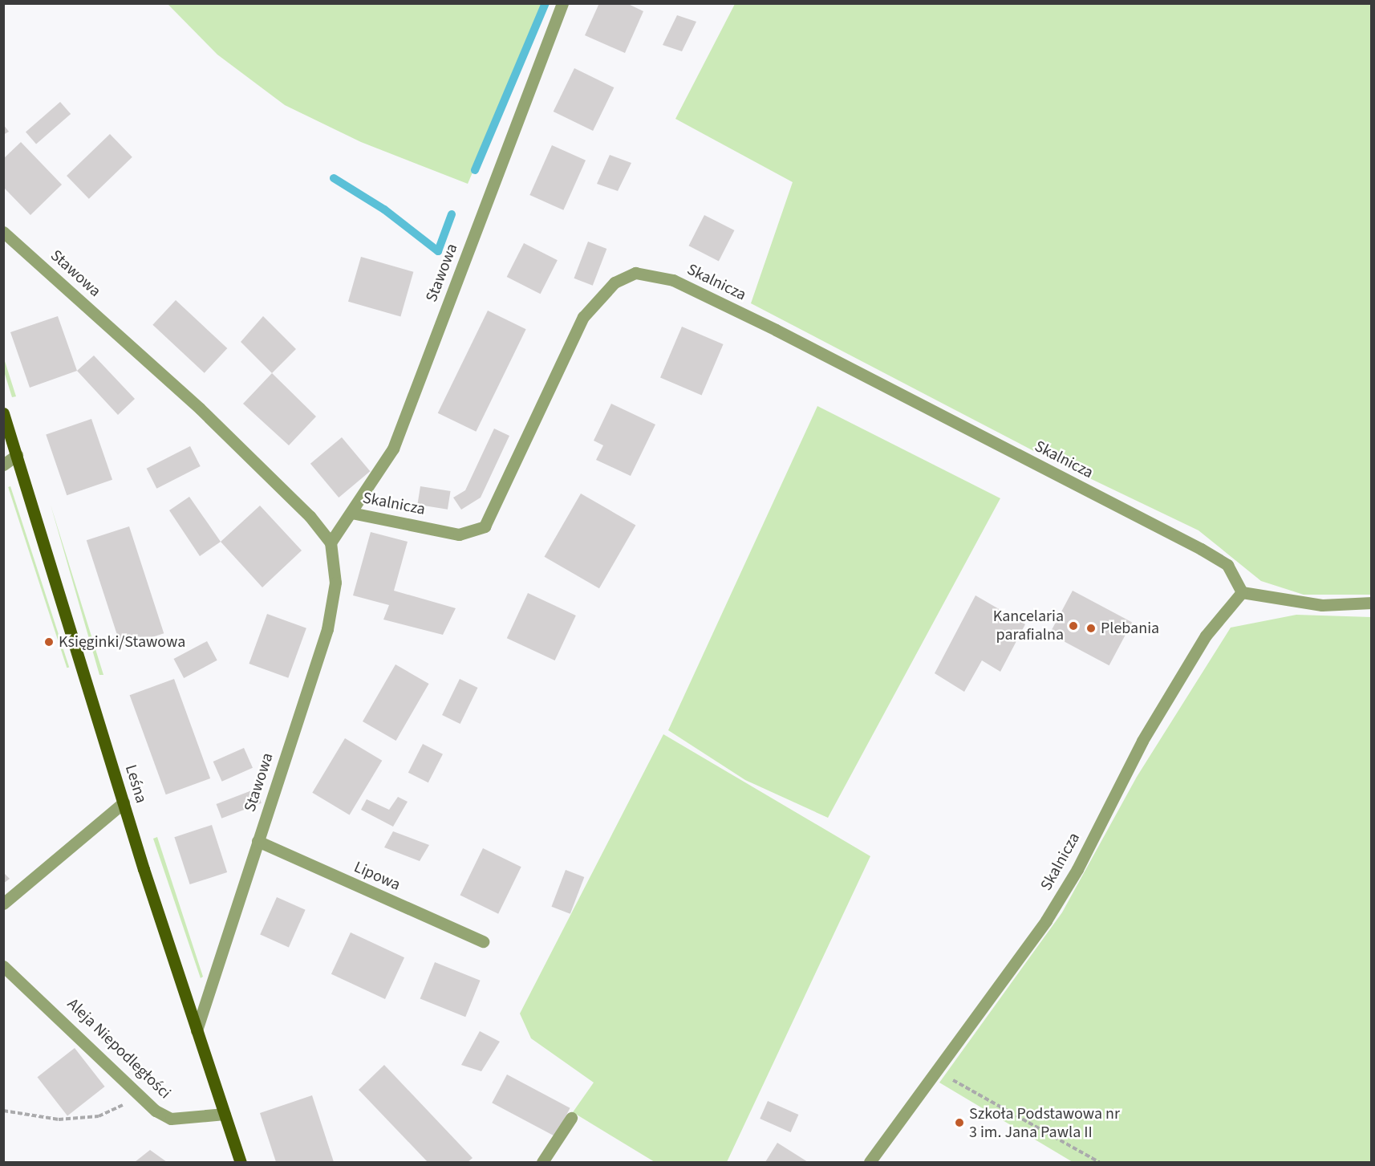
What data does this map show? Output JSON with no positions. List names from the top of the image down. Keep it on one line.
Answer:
{"streets":{"main road":["Leśna"],"street":["Stawowa","Skalnicza","Lipowa","Aleja Niepodległości"]},"crossings":[["Stawowa","Skalnicza"],["Stawowa","Leśna"],["Stawowa","Lipowa"],["Leśna","Aleja Niepodległości"]],"places":["Kancelaria parafialna","Plebania","Księginki/Stawowa","Szkoła Podstawowa nr 3 im. Jana Pawla II"]}
